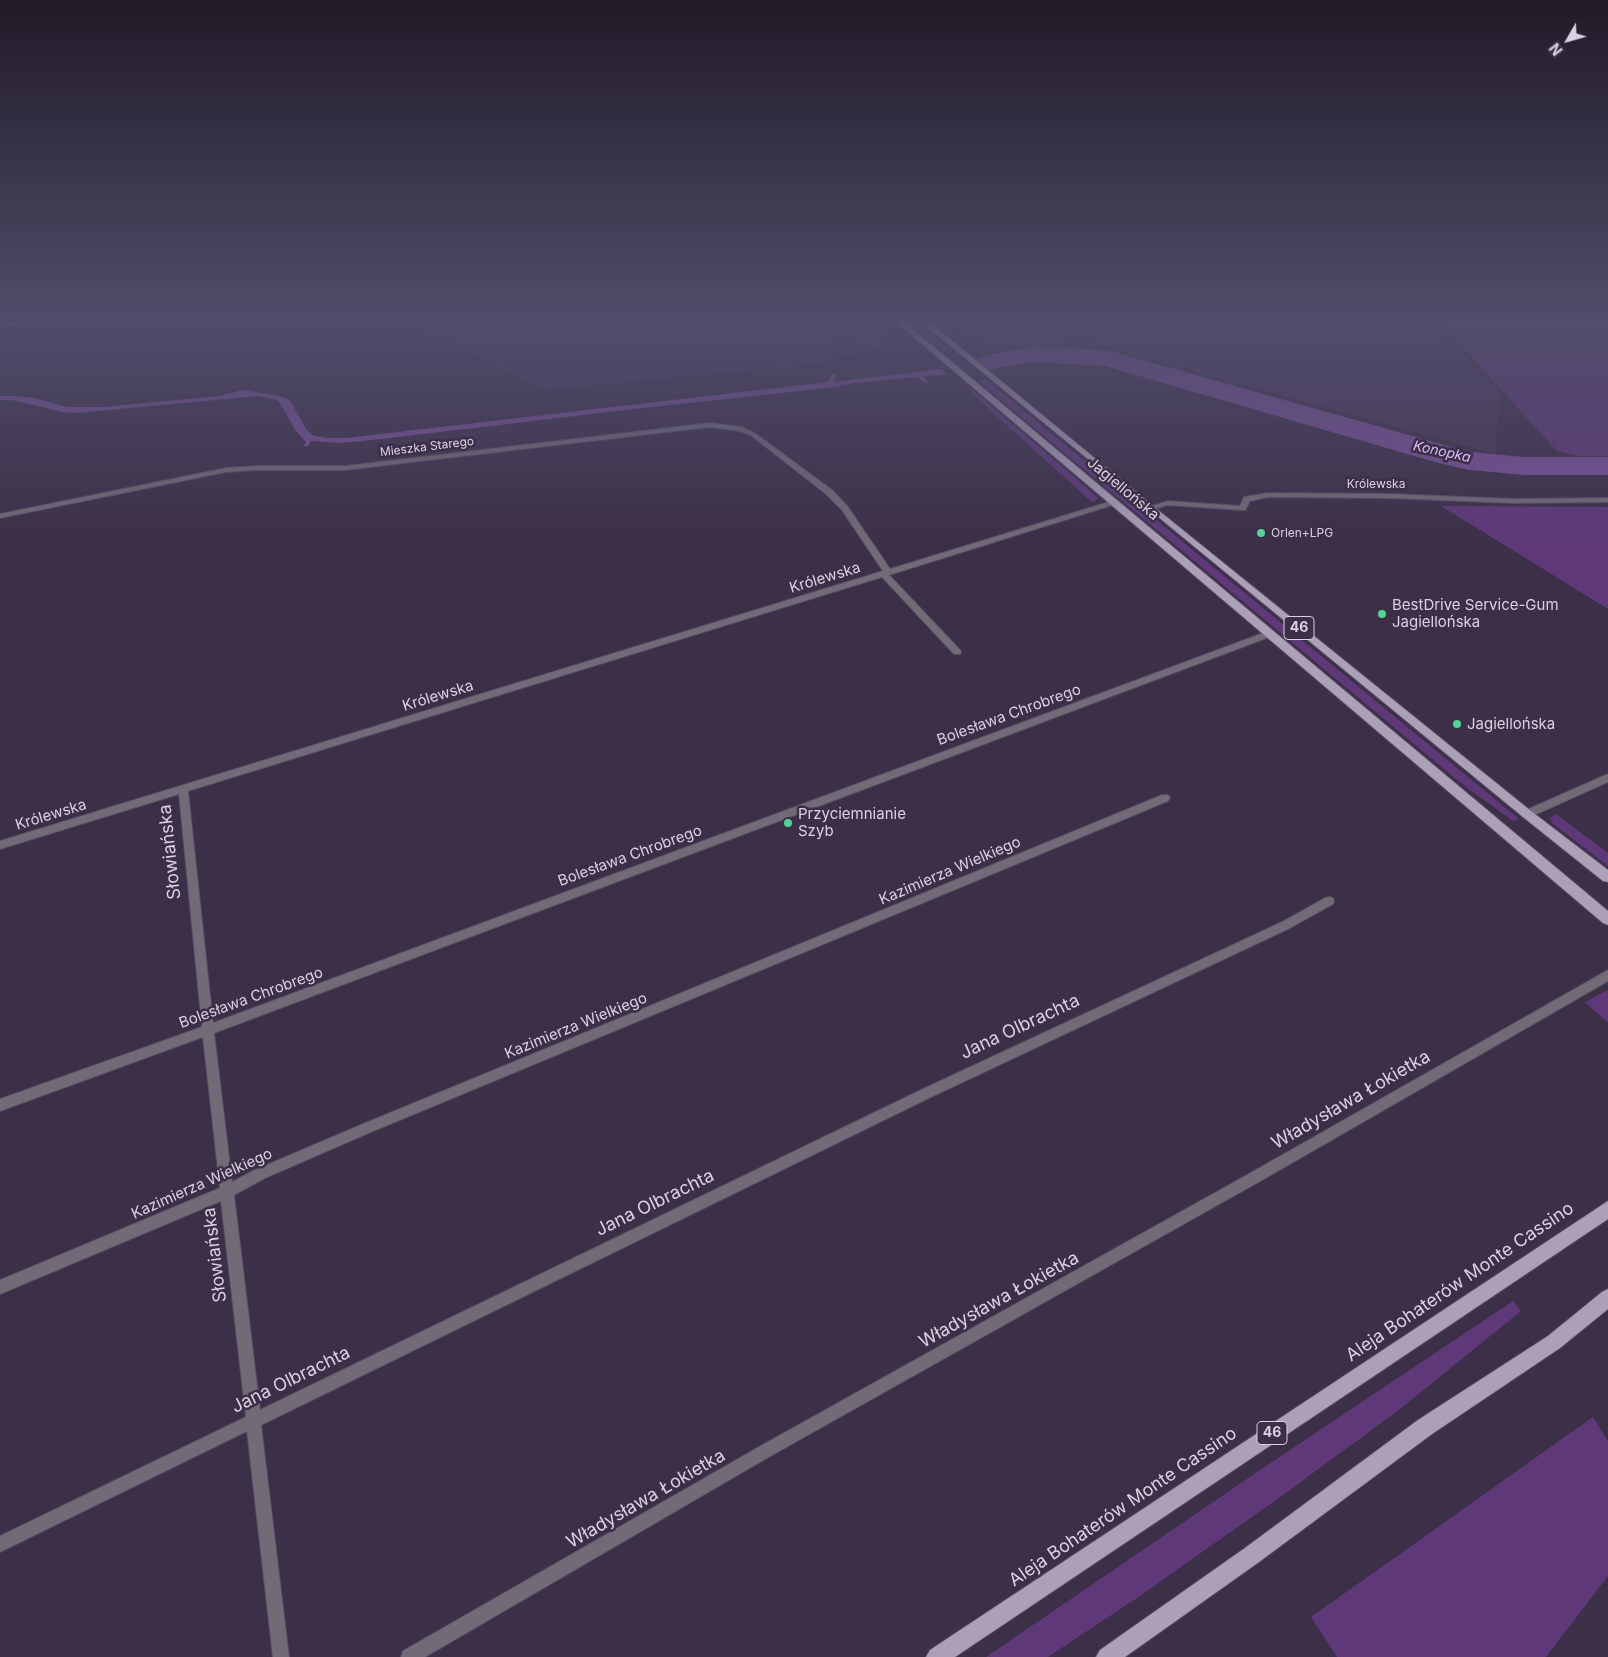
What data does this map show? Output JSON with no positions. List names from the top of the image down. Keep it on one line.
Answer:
{"streets":{"main road":["Jagiellońska","46","Aleja Bohaterów Monte Cassino"],"street":["Mieszka Starego","Królewska","Bolesława Chrobrego","Słowiańska","Kazimierza Wielkiego","Jana Olbrachta","Władysława Łokietka"]},"crossings":[["Mieszka Starego","Królewska"],["Królewska","Jagiellońska"],["Królewska","Słowiańska"],["Jagiellońska","Bolesława Chrobrego"],["Bolesława Chrobrego","Słowiańska"],["Słowiańska","Kazimierza Wielkiego"],["Słowiańska","Jana Olbrachta"]],"water":["Konopka"],"places":["Orlen+LPG","BestDrive Service-Gum Jagiellońska","Jagiellońska","Przyciemnianie Szyb"],"north":"bottom left"}
